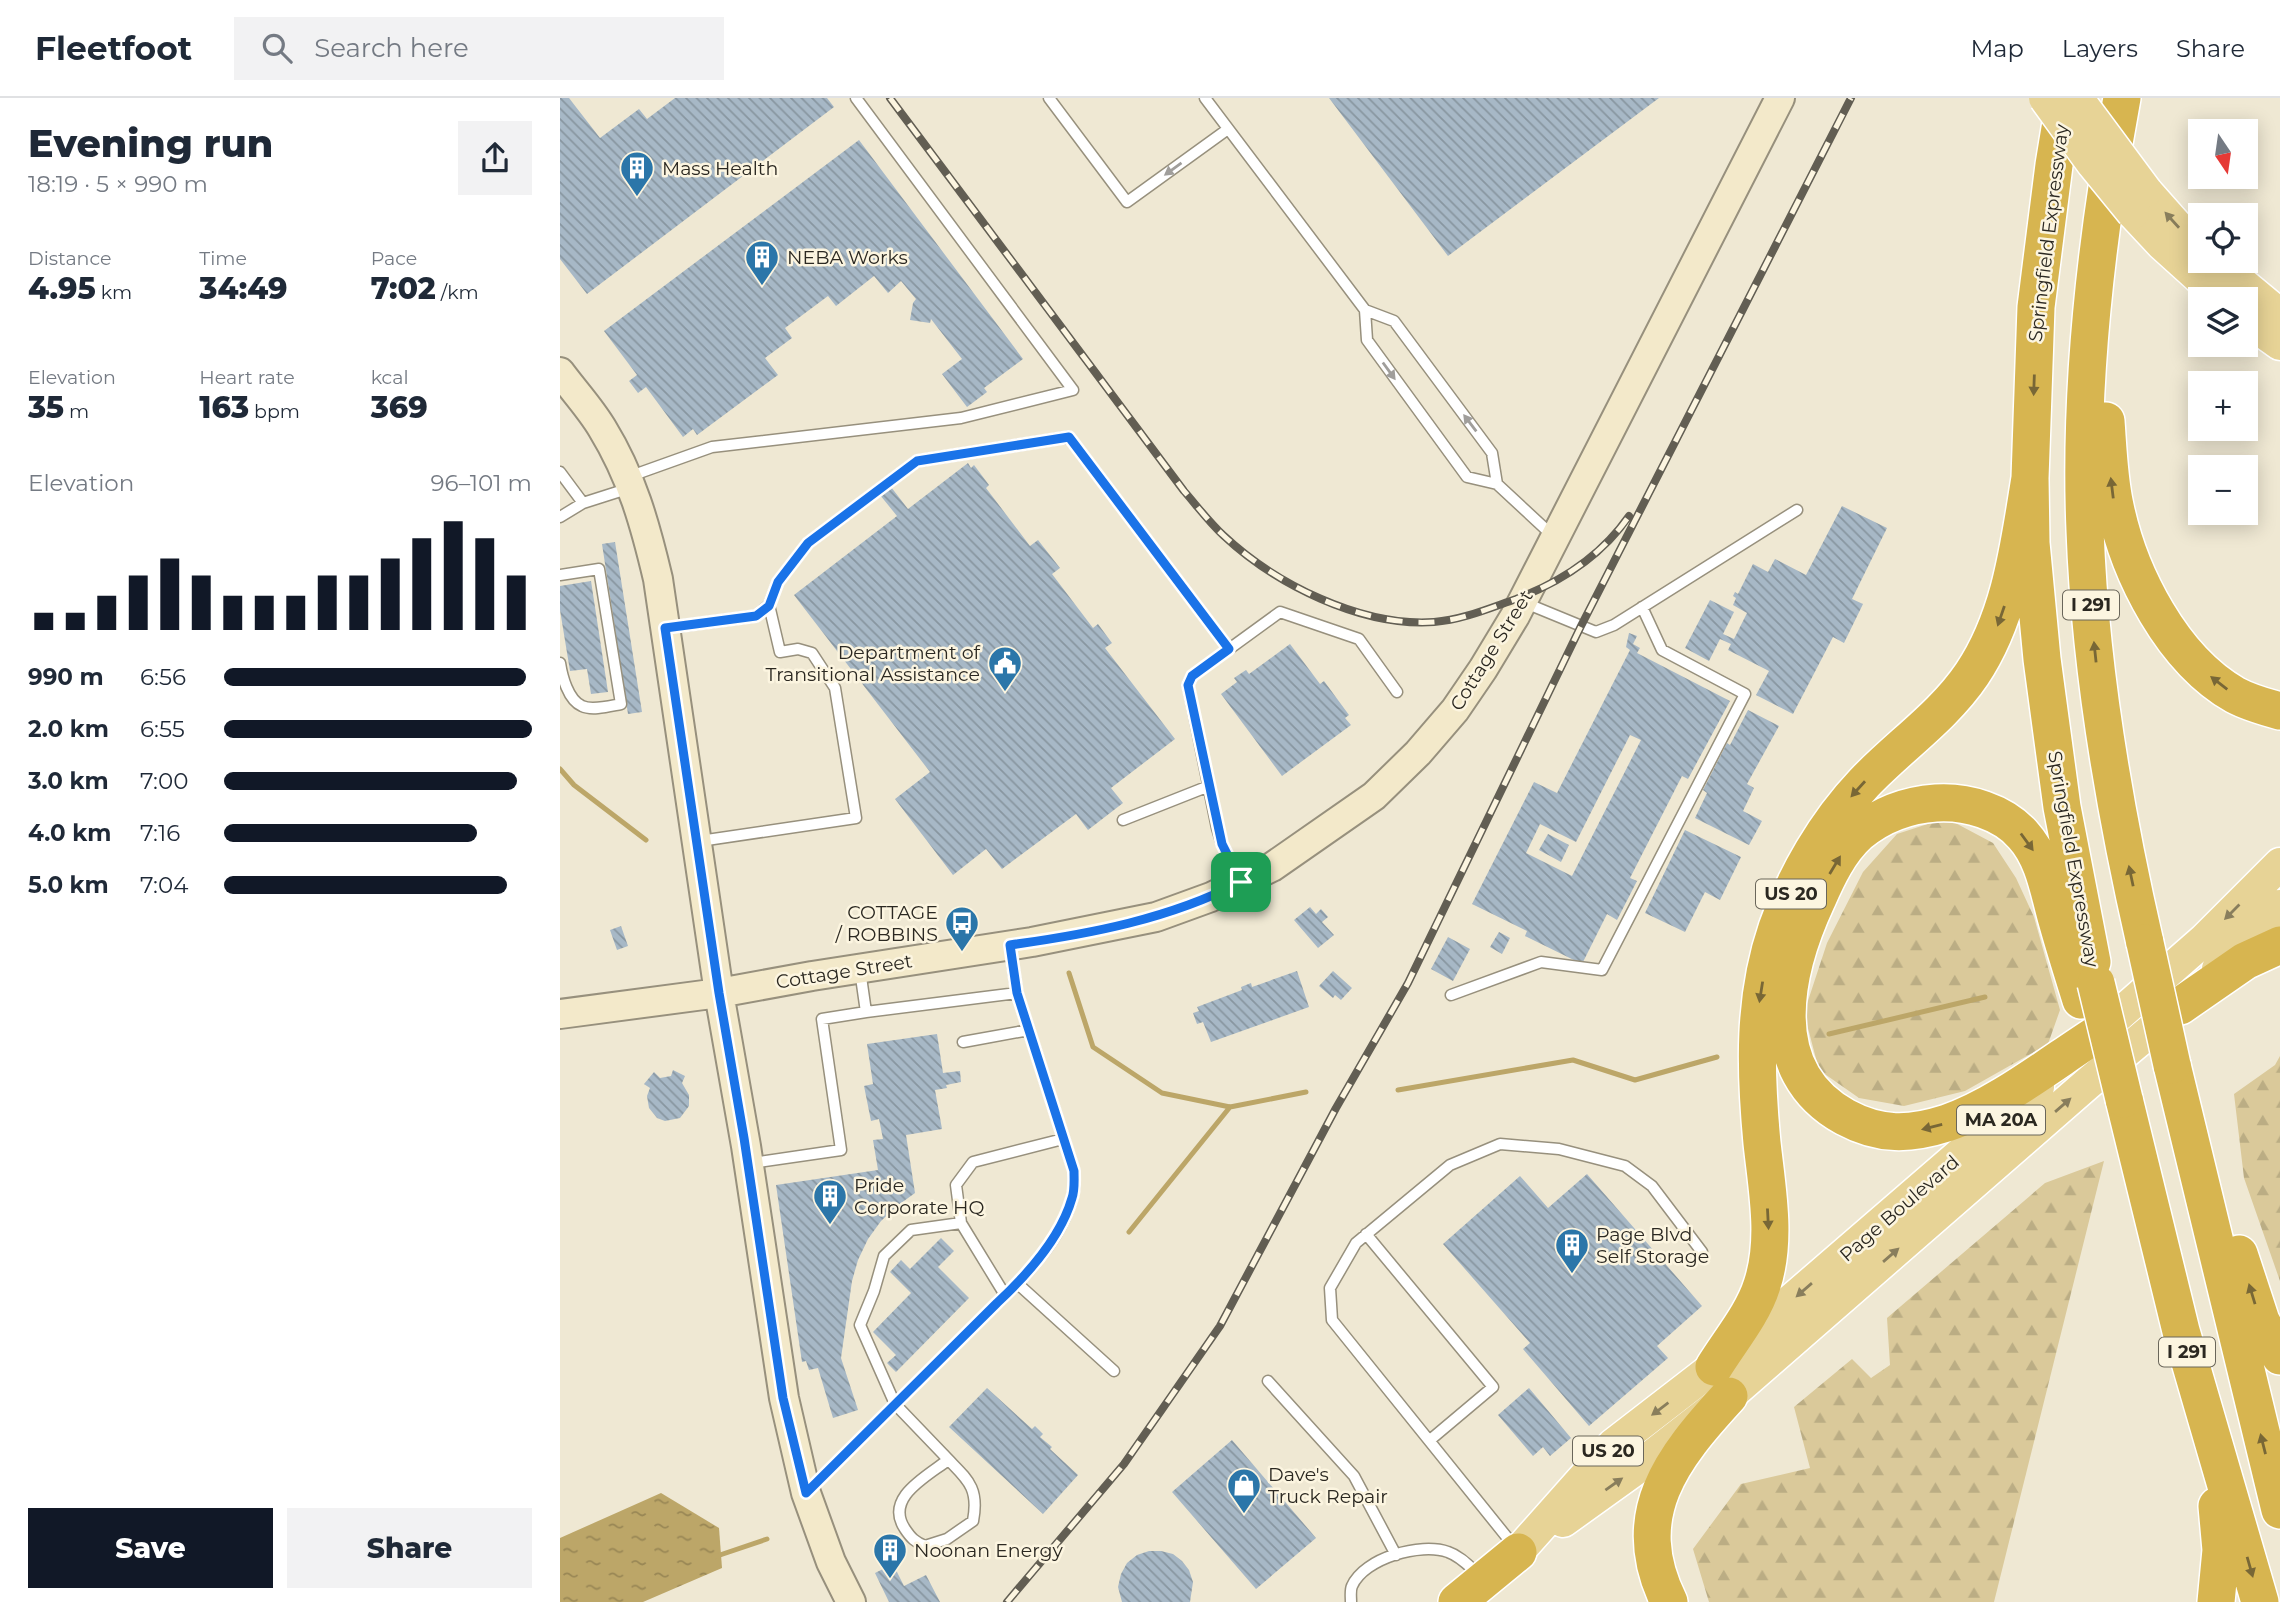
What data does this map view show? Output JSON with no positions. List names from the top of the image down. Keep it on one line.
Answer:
{"streets":{"highway":["Springfield Expressway","I 291","US 20","Page Boulevard"],"main road":["Cottage Street","MA 20A"]},"crossings":[["Springfield Expressway","US 20"],["US 20","Page Boulevard"]],"places":{"building":["Mass Health","NEBA Works","Pride Corporate HQ","Page Blvd Self Storage","Noonan Energy"],"public building":["Department of Transitional Assistance"],"bus stop":["COTTAGE / ROBBINS"],"shop":["Dave's Truck Repair"]},"north":"bottom","page":{"header":"Fleetfoot","search":"Search here","nav":["Map","Layers","Share"],"heading":["Evening run","18:19 · 5 × 990 m"],"map_buttons":["+","−"],"stats":[["Distance","4.95 km"],["Time","34:49"],["Pace","7:02 /km"],["Elevation","35 m"],["Heart rate","163 bpm"],["kcal","369"]],"chart":["Elevation","96–101 m"],"list":[{"name":"990 m","note":"6:56"},{"name":"2.0 km","note":"6:55"},{"name":"3.0 km","note":"7:00"},{"name":"4.0 km","note":"7:16"},{"name":"5.0 km","note":"7:04"}],"buttons":["Save","Share"]}}
